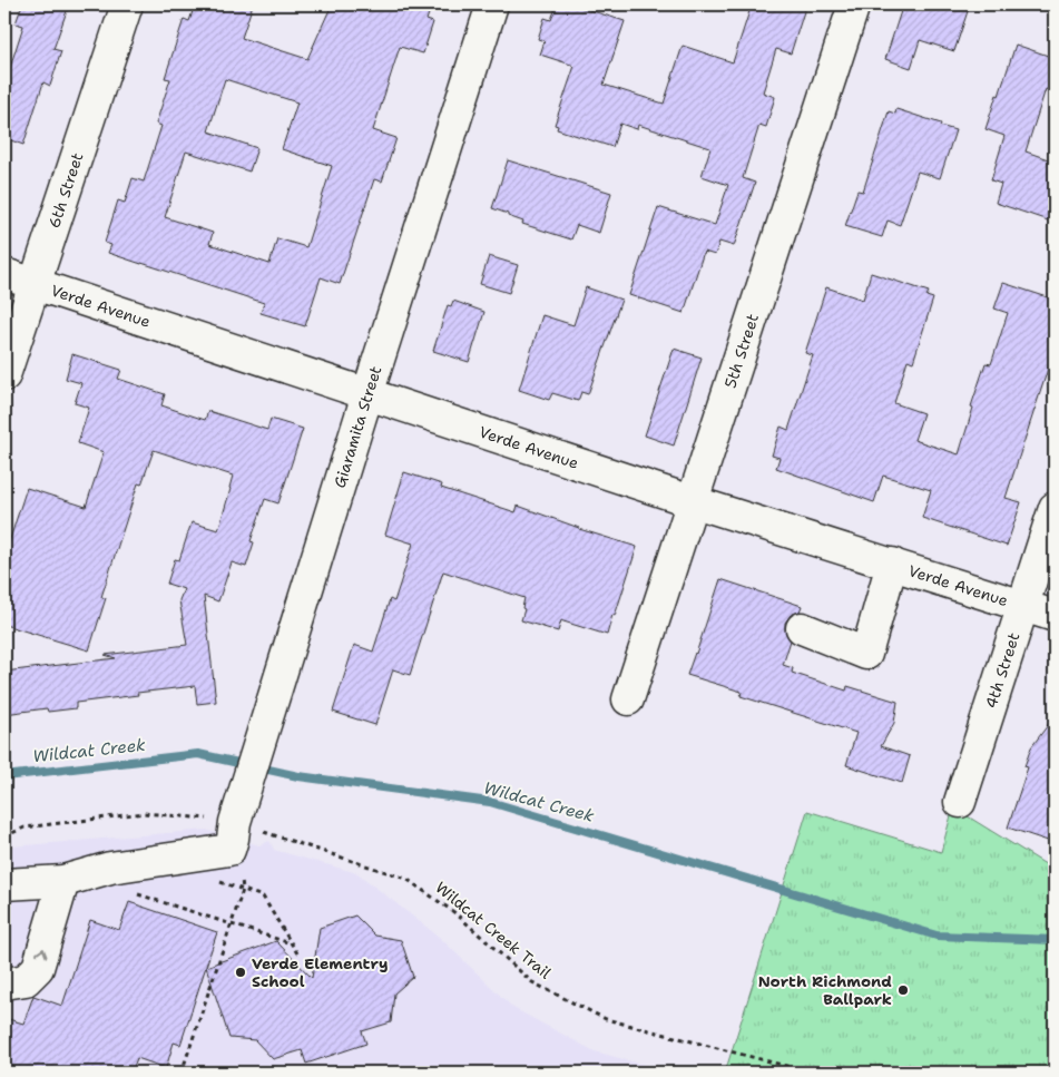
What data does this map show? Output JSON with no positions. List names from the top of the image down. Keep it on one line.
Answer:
{"streets":{"street":["6th Street","Verde Avenue","5th Street","Giaramita Street","4th Street"],"path":["Wildcat Creek Trail"]},"crossings":[["6th Street","Verde Avenue"],["Verde Avenue","5th Street"],["Verde Avenue","Giaramita Street"],["Verde Avenue","4th Street"]],"water":["Wildcat Creek"],"places":["Verde Elementry School","North Richmond Ballpark"]}
